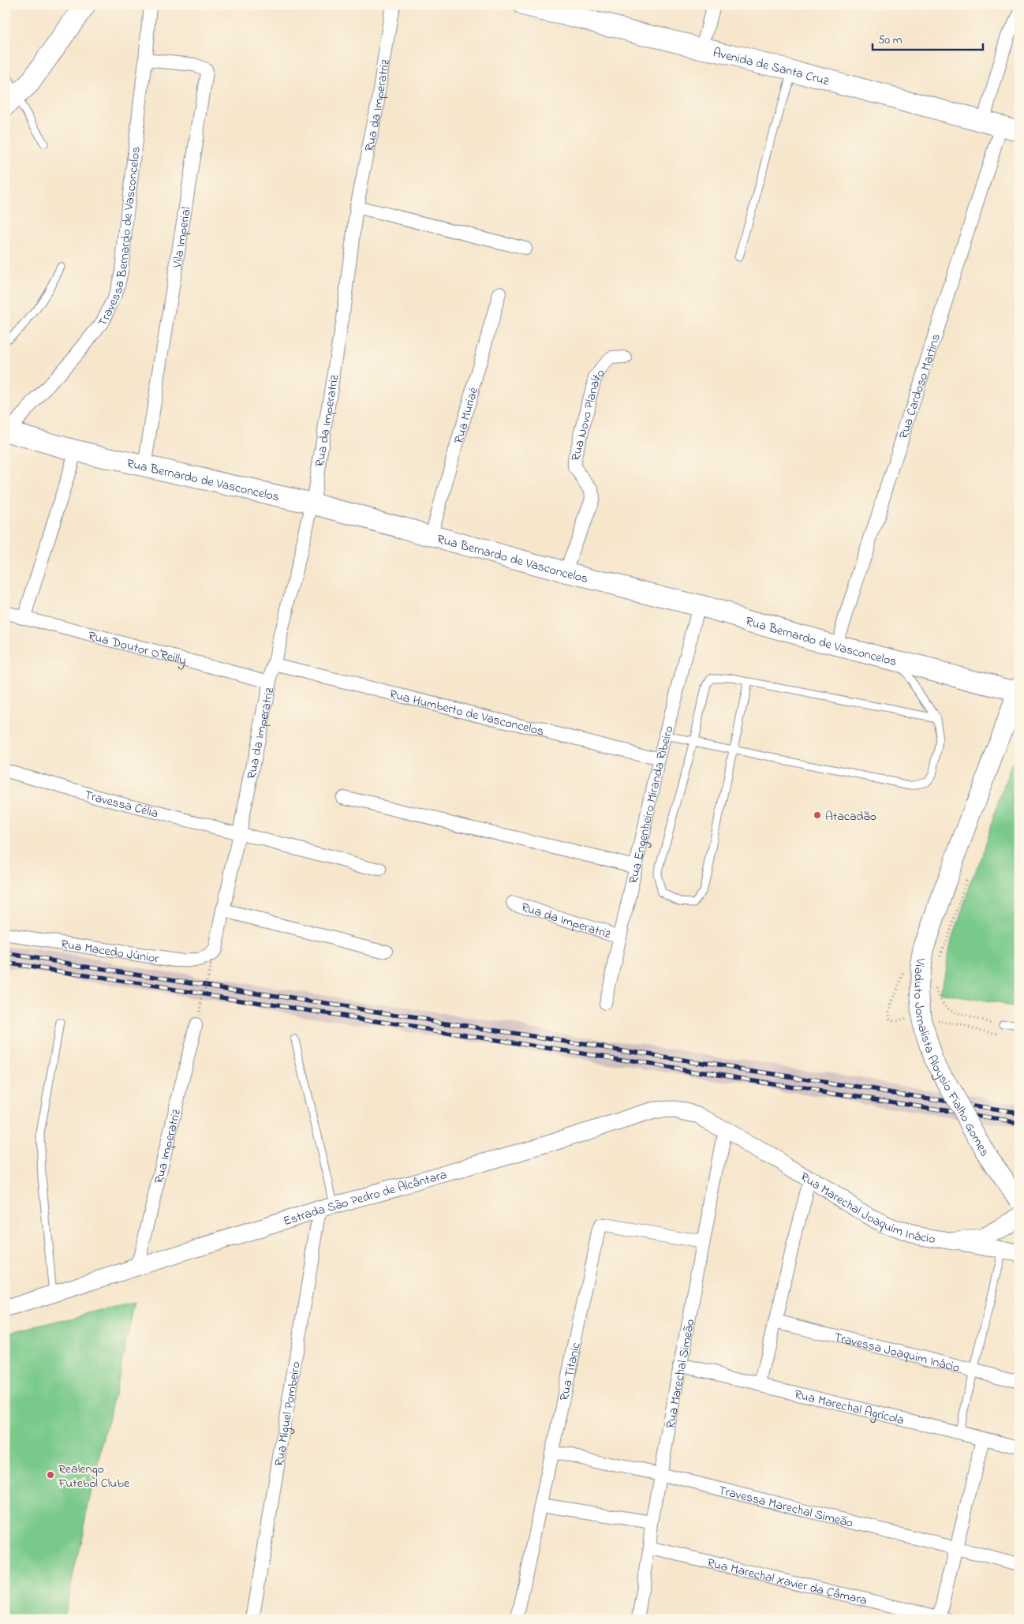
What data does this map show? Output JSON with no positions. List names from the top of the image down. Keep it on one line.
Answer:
{"streets":{"main road":["Avenida de Santa Cruz","Rua Bernardo de Vasconcelos","Viaduto Jornalista Aloysio Fialho Gomes"],"street":["Rua da Imperatriz","Travessa Bernardo de Vasconcelos","Vila Imperial","Rua Cardoso Martins","Rua Muriaé","Rua Novo Planalto","Rua Doutor O'Reilly","Rua Humberto de Vasconcelos","Travessa Célia","Rua Engenheiro Miranda Ribeiro","Rua Macedo Júnior","Rua Imperatriz","Estrada São Pedro de Alcântara","Rua Marechal Joaquim Inácio","Travessa Joaquim Inácio","Rua Titanic","Rua Marechal Simeão","Rua Marechal Agrícola","Rua Miguel Pombeiro","Travessa Marechal Simeão","Rua Marechal Xavier da Câmara"]},"crossings":[["Avenida de Santa Cruz","Rua Cardoso Martins"],["Rua da Imperatriz","Rua Bernardo de Vasconcelos"],["Rua da Imperatriz","Rua Doutor O'Reilly"],["Rua da Imperatriz","Rua Humberto de Vasconcelos"],["Rua da Imperatriz","Travessa Célia"],["Rua da Imperatriz","Rua Engenheiro Miranda Ribeiro"],["Rua da Imperatriz","Rua Macedo Júnior"],["Travessa Bernardo de Vasconcelos","Vila Imperial"],["Travessa Bernardo de Vasconcelos","Rua Bernardo de Vasconcelos"],["Vila Imperial","Rua Bernardo de Vasconcelos"],["Rua Cardoso Martins","Rua Bernardo de Vasconcelos"],["Rua Muriaé","Rua Bernardo de Vasconcelos"],["Rua Novo Planalto","Rua Bernardo de Vasconcelos"],["Rua Bernardo de Vasconcelos","Rua Engenheiro Miranda Ribeiro"],["Rua Bernardo de Vasconcelos","Viaduto Jornalista Aloysio Fialho Gomes"],["Rua Humberto de Vasconcelos","Rua Engenheiro Miranda Ribeiro"],["Rua Imperatriz","Estrada São Pedro de Alcântara"],["Estrada São Pedro de Alcântara","Rua Marechal Joaquim Inácio"],["Estrada São Pedro de Alcântara","Rua Marechal Simeão"],["Estrada São Pedro de Alcântara","Rua Miguel Pombeiro"],["Rua Marechal Joaquim Inácio","Rua Marechal Simeão"],["Rua Titanic","Rua Marechal Simeão"],["Rua Titanic","Travessa Marechal Simeão"],["Rua Marechal Simeão","Rua Marechal Agrícola"],["Rua Marechal Simeão","Travessa Marechal Simeão"],["Rua Marechal Simeão","Rua Marechal Xavier da Câmara"]],"places":["Atacadão","Realengo Futebol Clube"],"scale_bar":"50 m"}
